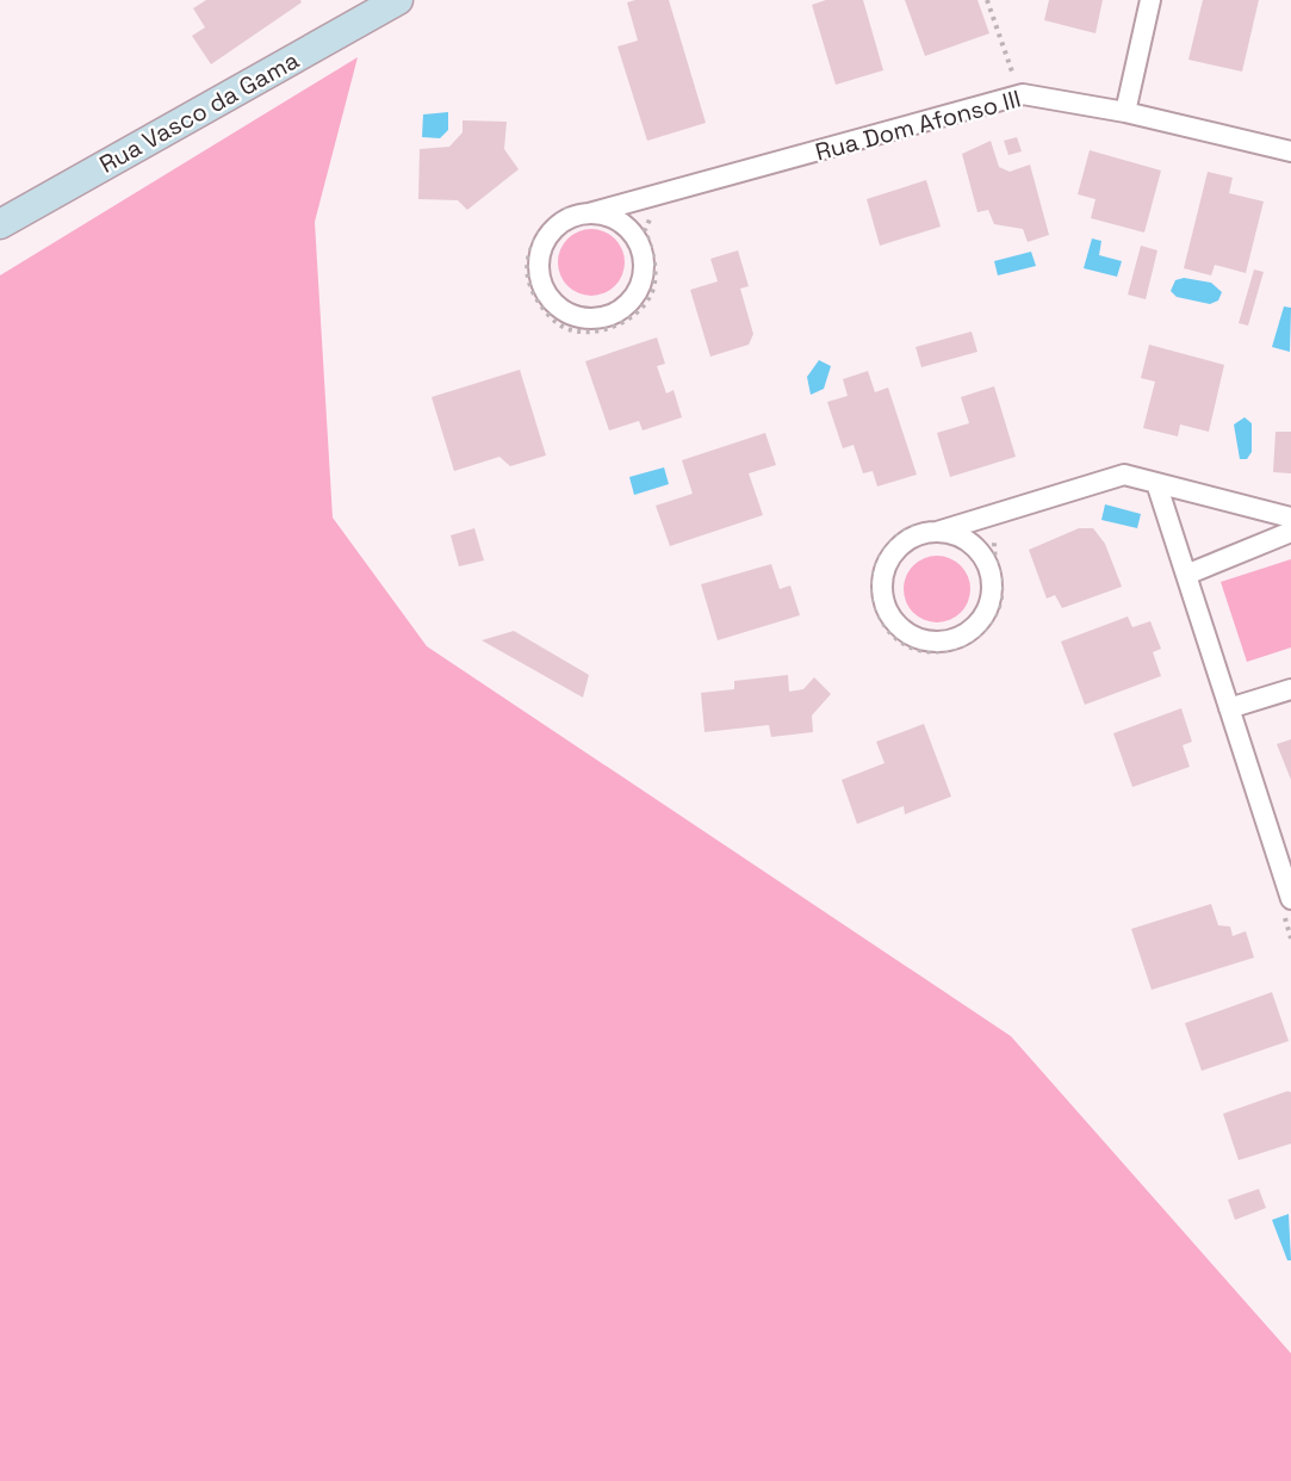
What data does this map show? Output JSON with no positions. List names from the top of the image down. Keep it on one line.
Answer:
{"streets":{"street":["Rua Vasco da Gama","Rua Dom Afonso III"]}}
